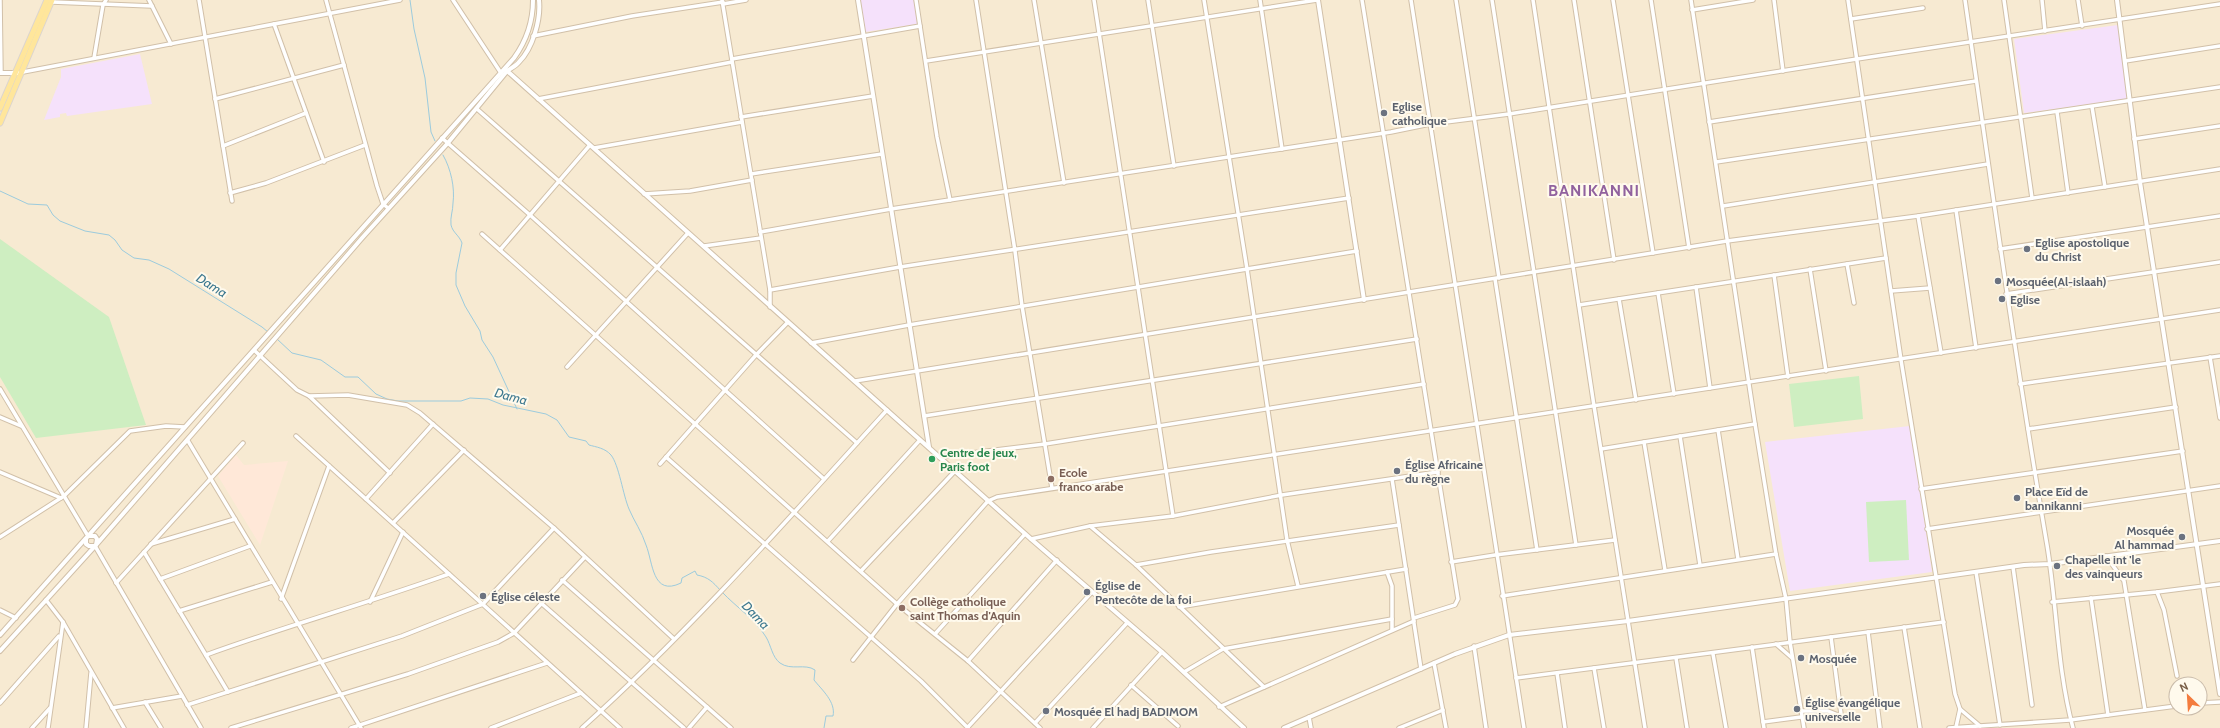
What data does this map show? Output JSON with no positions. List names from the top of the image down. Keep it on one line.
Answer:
{"districts":["BANIKANNI"],"water":["Dama"],"places":["Eglise catholique","Eglise apostolique du Christ","Mosquée(Al-islaah)","Eglise","Centre de jeux, Paris foot","Église Africaine du règne","Ecole franco arabe","Place Eïd de bannikanni","Mosquée Al hammad","Chapelle int 'le des vainqueurs","Église de Pentecôte de la foi","Église céleste","Collège catholique saint Thomas d'Aquin","Mosquée","Église évangélique universelle","Mosquée El hadj BADIMOM"],"north":"top left"}
